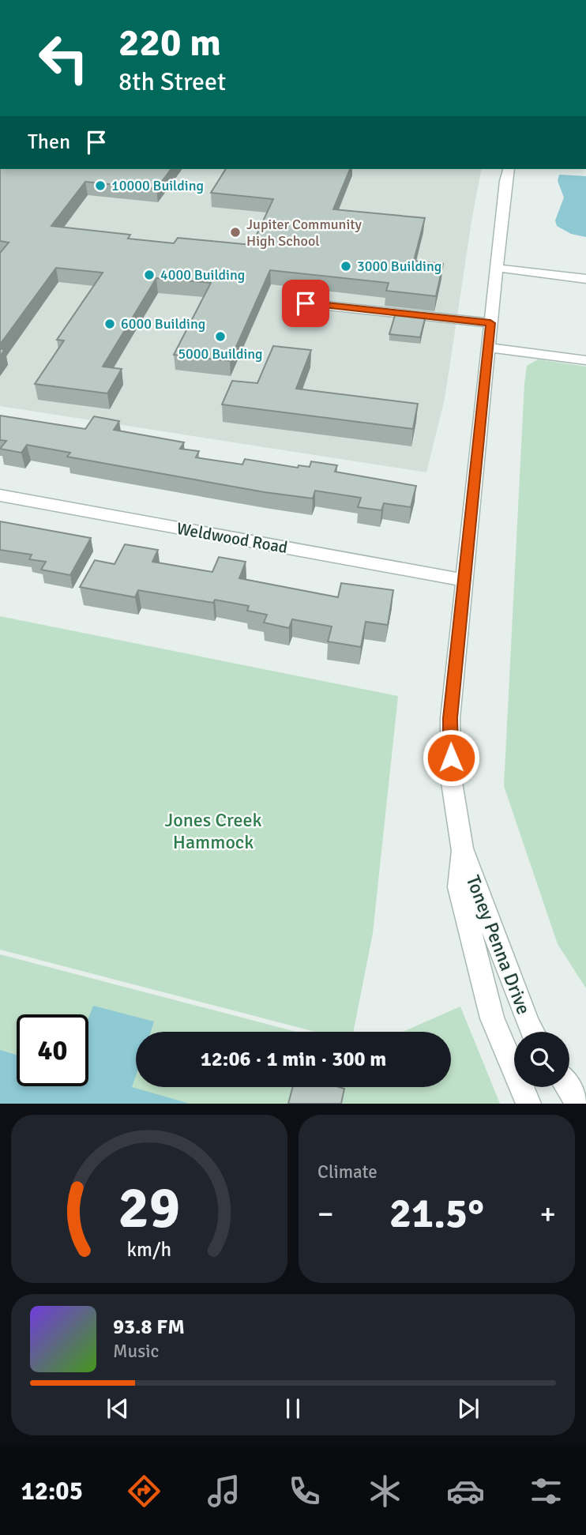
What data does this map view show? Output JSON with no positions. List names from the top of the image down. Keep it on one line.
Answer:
{"streets":{"street":["Weldwood Road","Toney Penna Drive"]},"crossings":[["Weldwood Road","Toney Penna Drive"]],"parks":["Jones Creek Hammock"],"places":["10000 Building","Jupiter Community High School","3000 Building","4000 Building","6000 Building","5000 Building"],"page":{"turn":["220 m","8th Street"],"then":"Then","limit":"40","trip":"12:06 · 1 min · 300 m","tile":"Climate","heat":["−","21.5°","+"],"song":["93.8 FM","Music"],"tabs":"12:05","gauge":["29","km/h"]}}
